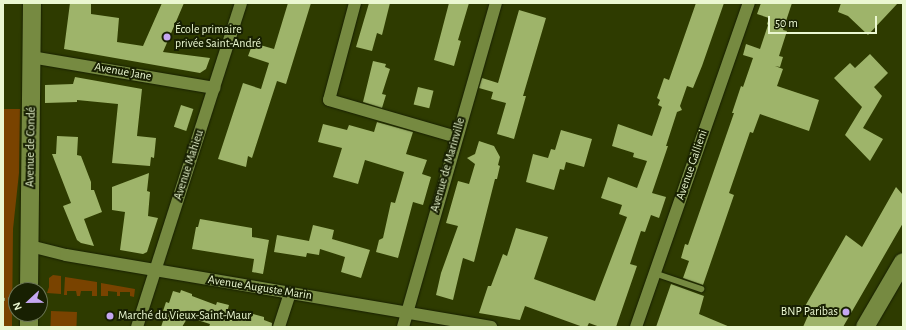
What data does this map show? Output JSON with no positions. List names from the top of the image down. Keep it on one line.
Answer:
{"streets":{"street":["Avenue Jane","Avenue de Condé","Avenue Mahieu","Avenue de Marinville","Avenue Gallieni","Avenue Auguste Marin"]},"crossings":[["Avenue Jane","Avenue de Condé"],["Avenue Jane","Avenue Mahieu"],["Avenue de Condé","Avenue Auguste Marin"],["Avenue Mahieu","Avenue Auguste Marin"],["Avenue de Marinville","Avenue Auguste Marin"]],"places":["École primaire privée Saint-André","BNP Paribas","Marché du Vieux-Saint-Maur"],"scale_bar":"50 m","north":"left"}
